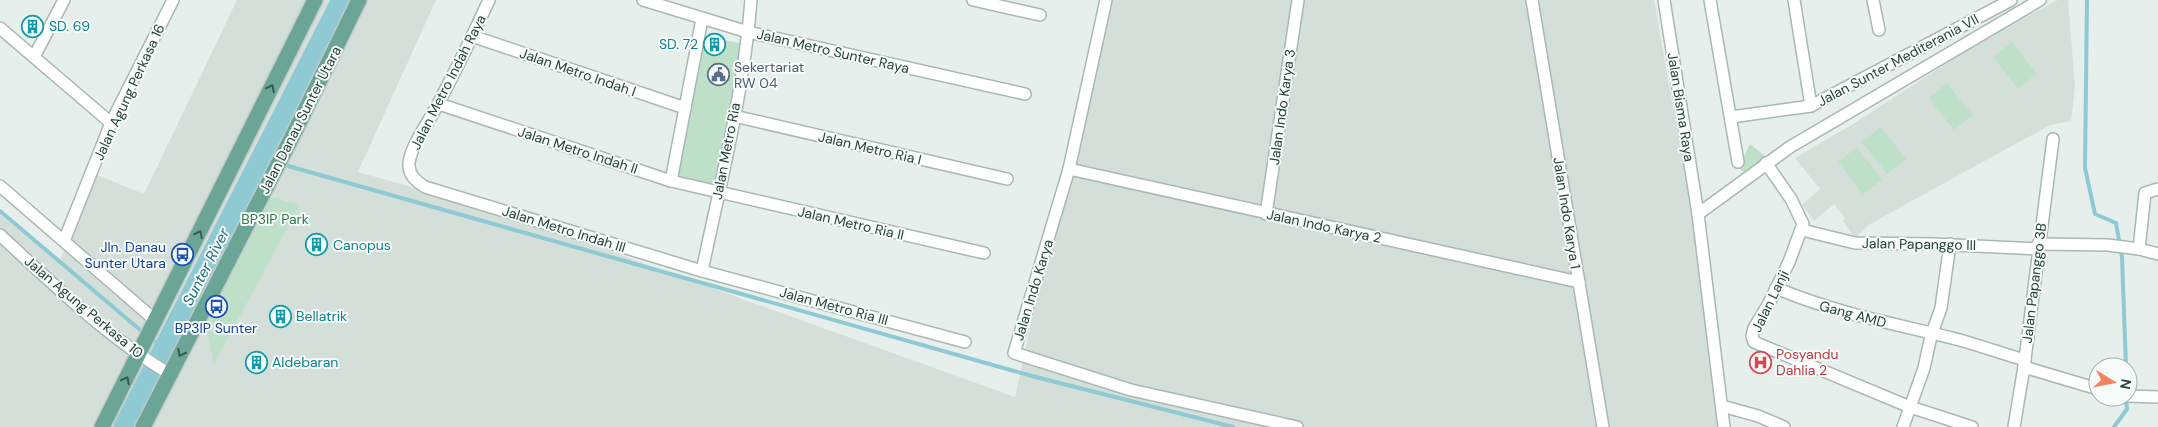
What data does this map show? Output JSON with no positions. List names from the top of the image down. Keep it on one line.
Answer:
{"streets":{"main road":["Jalan Danau Sunter Utara"],"street":["Jalan Metro Sunter Raya","Jalan Sunter Mediterania VII","Jalan Metro Indah I","Jalan Metro Indah Raya","Jalan Agung Perkasa 16","Jalan Indo Karya 3","Jalan Bisma Raya","Jalan Metro Ria I","Jalan Metro Indah II","Jalan Metro Ria","Jalan Indo Karya 1","Jalan Metro Ria II","Jalan Indo Karya 2","Jalan Metro Indah III","Jalan Papanggo III","Jalan Papanggo 3B","Jalan Indo Karya","Jalan Lanji","Jalan Metro Ria III","Jalan Agung Perkasa 10","Gang AMD"]},"crossings":[["Jalan Metro Sunter Raya","Jalan Metro Ria"],["Jalan Metro Indah I","Jalan Metro Indah Raya"],["Jalan Metro Indah Raya","Jalan Metro Indah II"],["Jalan Metro Indah Raya","Jalan Metro Indah III"],["Jalan Indo Karya 3","Jalan Indo Karya 2"],["Jalan Danau Sunter Utara","Jalan Agung Perkasa 10"],["Jalan Metro Ria I","Jalan Metro Ria"],["Jalan Metro Indah II","Jalan Metro Ria"],["Jalan Metro Indah II","Jalan Metro Ria II"],["Jalan Metro Ria","Jalan Metro Ria II"],["Jalan Metro Ria","Jalan Metro Indah III"],["Jalan Metro Ria","Jalan Metro Ria III"],["Jalan Indo Karya 1","Jalan Indo Karya 2"],["Jalan Indo Karya 2","Jalan Indo Karya"],["Jalan Metro Indah III","Jalan Metro Ria III"],["Jalan Papanggo III","Jalan Papanggo 3B"],["Jalan Papanggo III","Jalan Lanji"],["Jalan Papanggo 3B","Gang AMD"],["Jalan Lanji","Gang AMD"]],"water":["Sunter River"],"parks":["BP3IP Park"],"places":{"building":["SD. 69","SD. 72","Canopus","Bellatrik","Aldebaran"],"public building":["Sekertariat RW 04"],"bus stop":["Jln. Danau Sunter Utara","BP3IP Sunter"],"hospital":["Posyandu Dahlia 2"]},"north":"right"}
